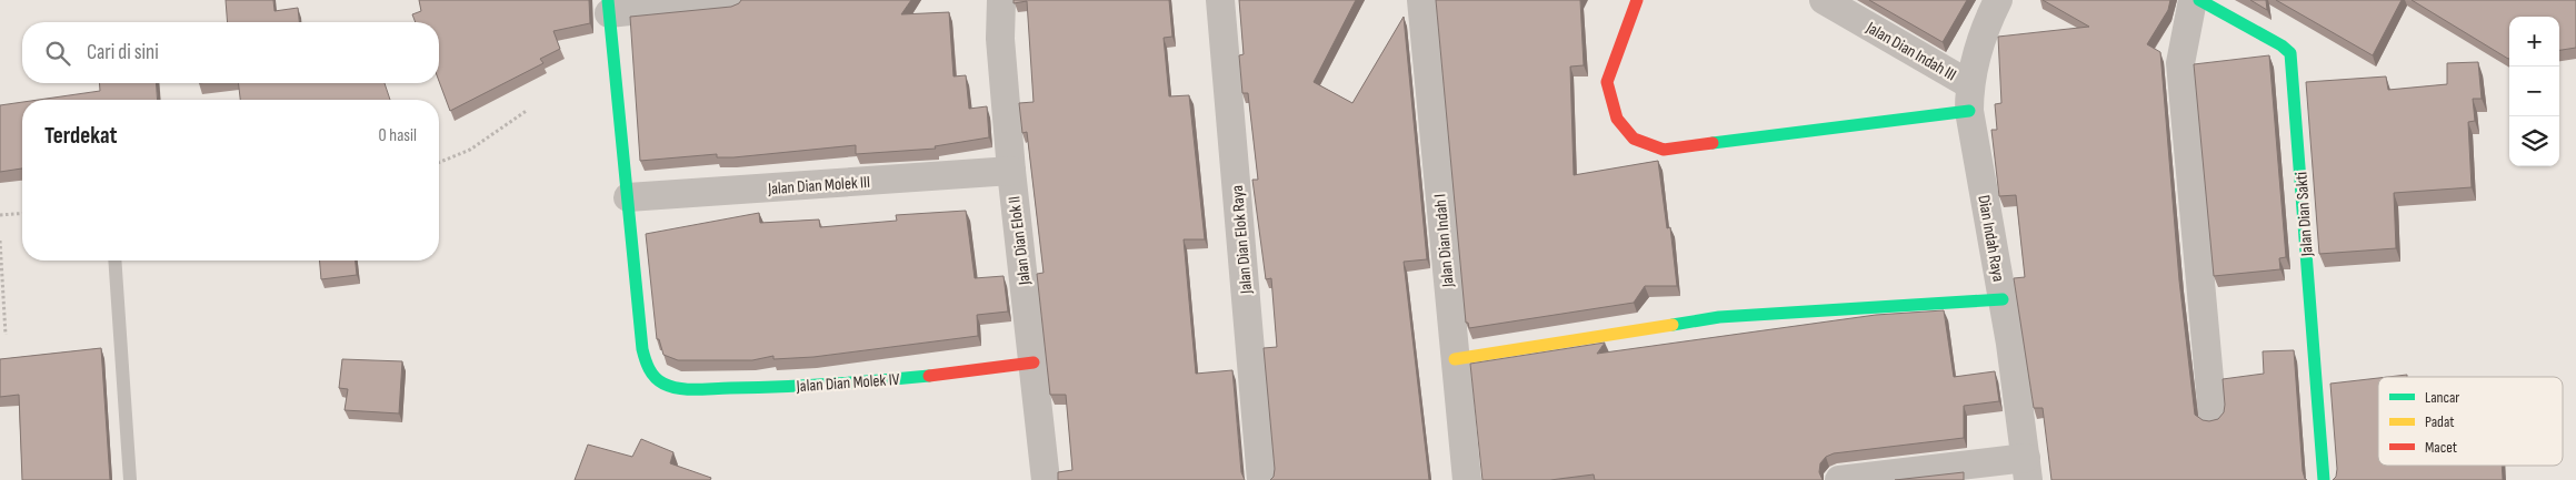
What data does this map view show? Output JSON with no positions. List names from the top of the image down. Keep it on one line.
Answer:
{"streets":{"street":["Jalan Dian Indah III","Jalan Dian Molek III","Jalan Dian Sakti","Dian Indah Raya","Jalan Dian Elok Raya","Jalan Dian Elok II","Jalan Dian Indah I","Jalan Dian Molek IV"]},"crossings":[["Jalan Dian Indah III","Dian Indah Raya"],["Jalan Dian Molek III","Jalan Dian Elok II"],["Jalan Dian Molek III","Jalan Dian Molek IV"],["Jalan Dian Elok II","Jalan Dian Molek IV"]],"legend":["Lancar","Padat","Macet"],"page":{"map_buttons":["+","−"],"search":"Cari di sini","heading":["Terdekat","0 hasil"]}}
